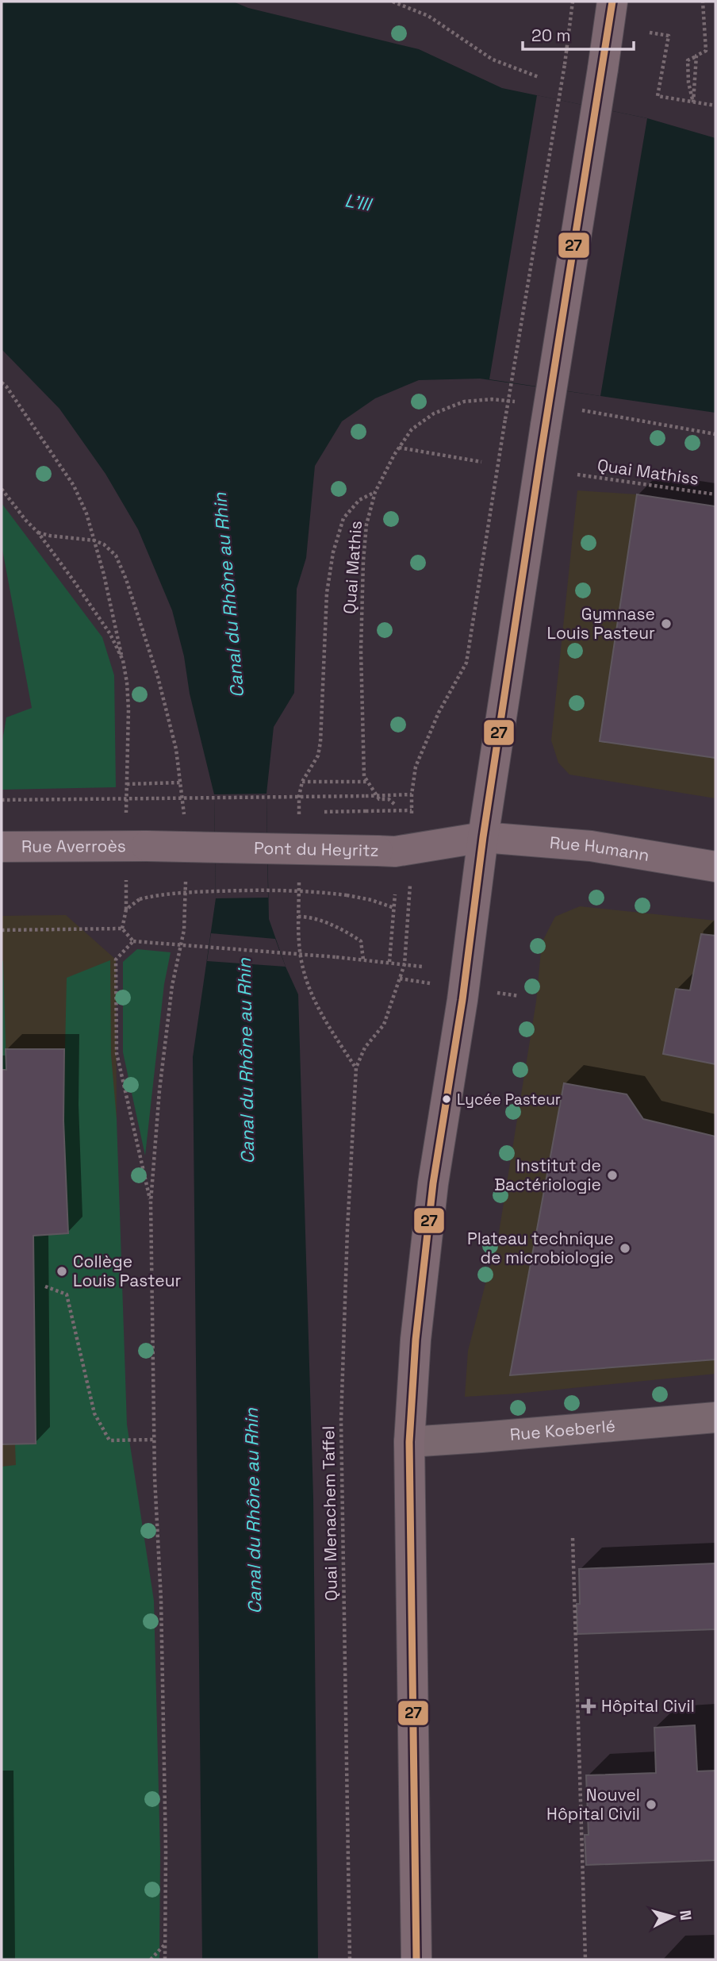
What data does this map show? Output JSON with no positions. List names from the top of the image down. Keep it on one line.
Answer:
{"streets":{"main road":["Rue Averroès","Pont du Heyritz","Rue Humann"],"street":["Rue Koeberlé"],"path":["Quai Mathiss","Quai Mathis","Quai Menachem Taffel"]},"crossings":[["Rue Averroès","Pont du Heyritz"],["Pont du Heyritz","Rue Humann"]],"water":["L'Ill","Canal du Rhône au Rhin"],"places":{"other":["Gymnase Louis Pasteur","Lycée Pasteur","Institut de Bactériologie","Plateau technique de microbiologie","Collège Louis Pasteur","Nouvel Hôpital Civil"],"health":["Hôpital Civil"]},"lines":["transit line 27"],"scale_bar":"20 m","north":"right"}
